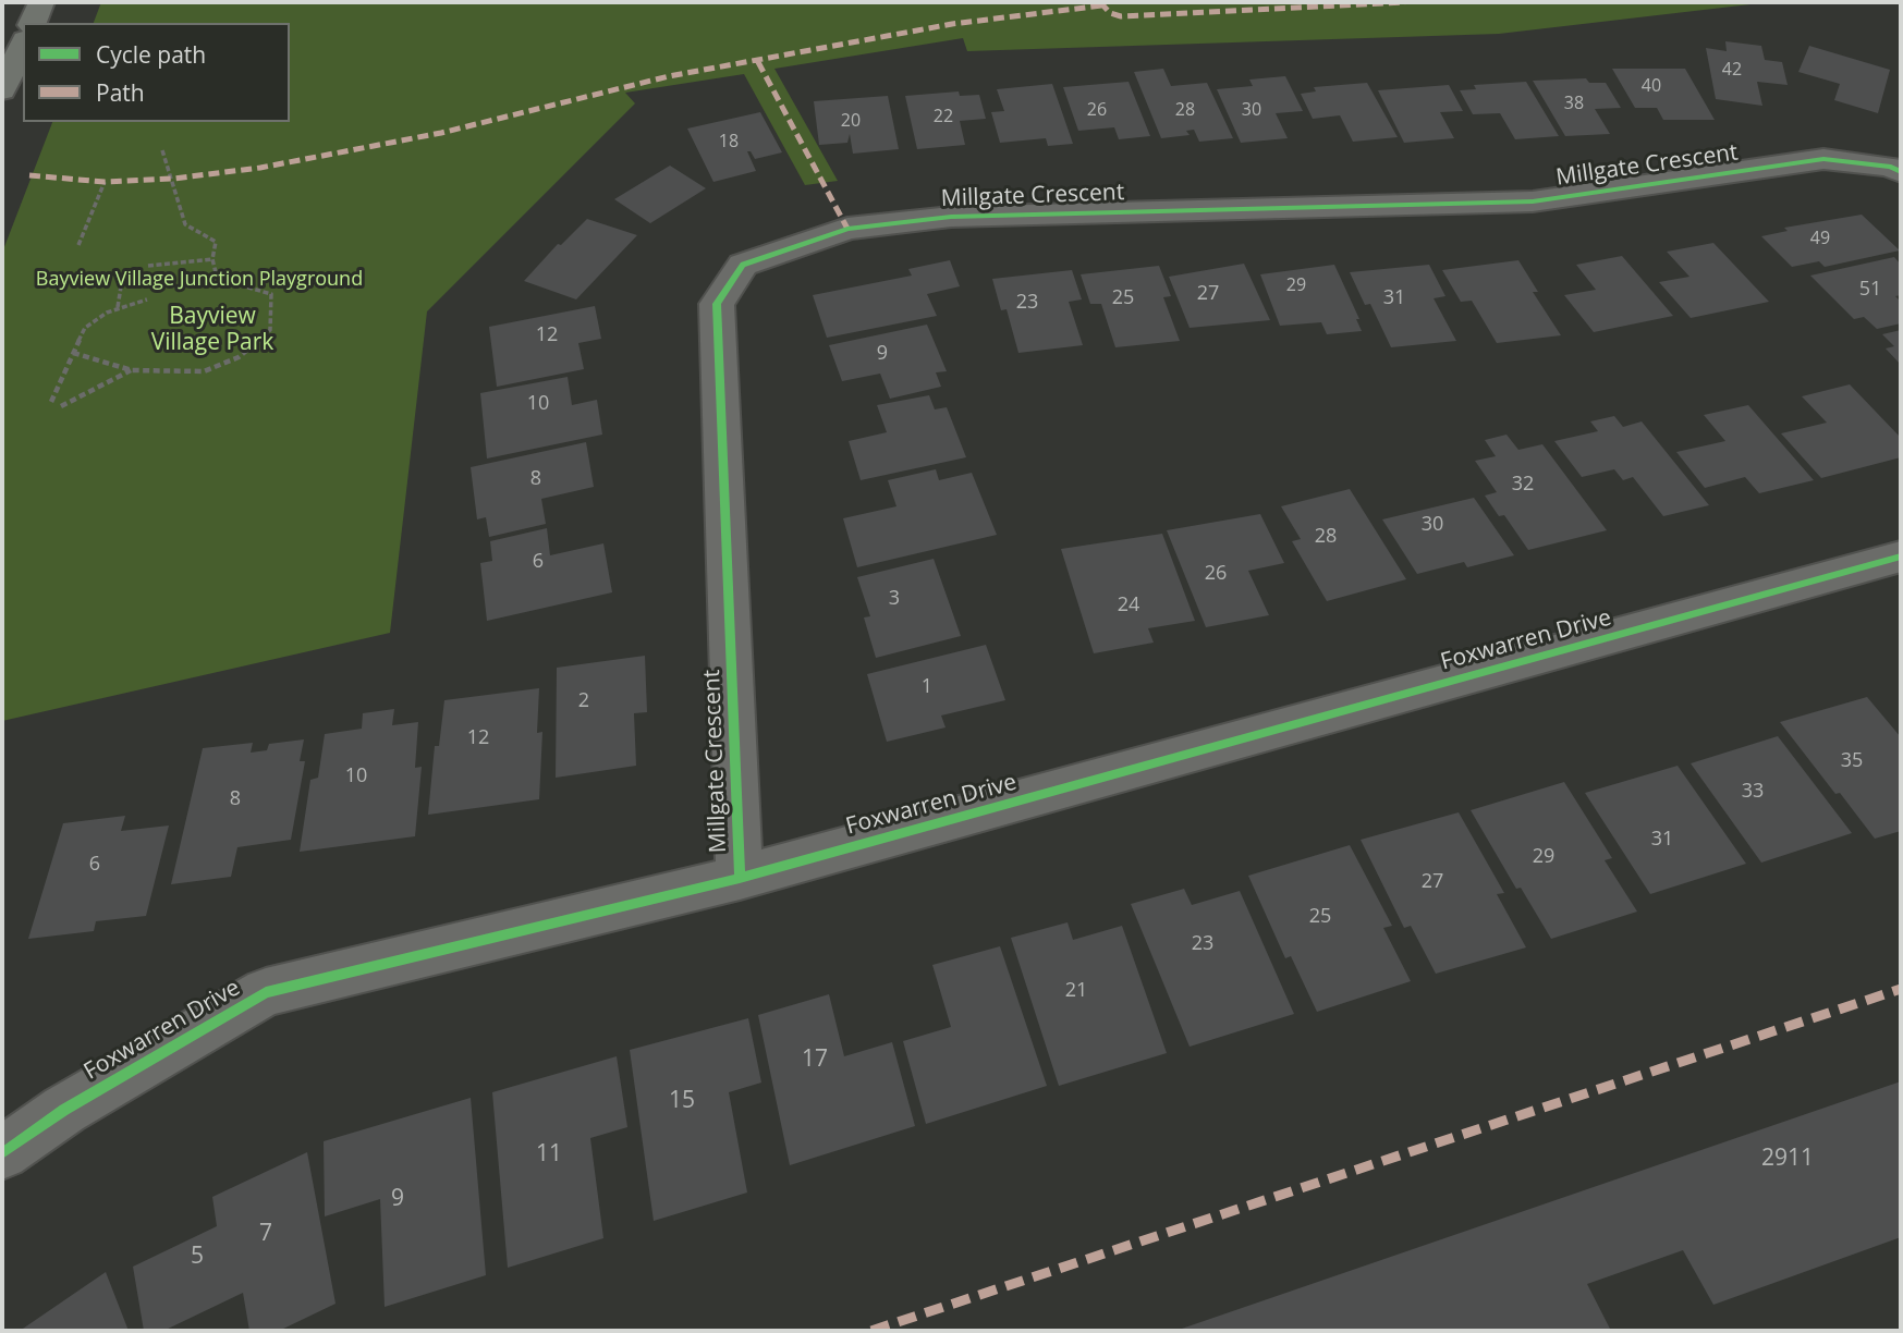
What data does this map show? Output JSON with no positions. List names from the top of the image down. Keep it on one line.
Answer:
{"streets":{"street":["Millgate Crescent","Foxwarren Drive"]},"crossings":[["Millgate Crescent","Foxwarren Drive"]],"parks":["Bayview Village Junction Playground","Bayview Village Park"],"house_numbers":["42","40","38","26","28","30","22","20","18","49","29","51","27","25","31","23","12","9","10","8","32","30","28","6","26","3","24","1","2","12","35","10","33","8","31","29","6","27","25","23","21","17","15","11","2911","9","7","5"],"legend":["Cycle path","Path"]}
